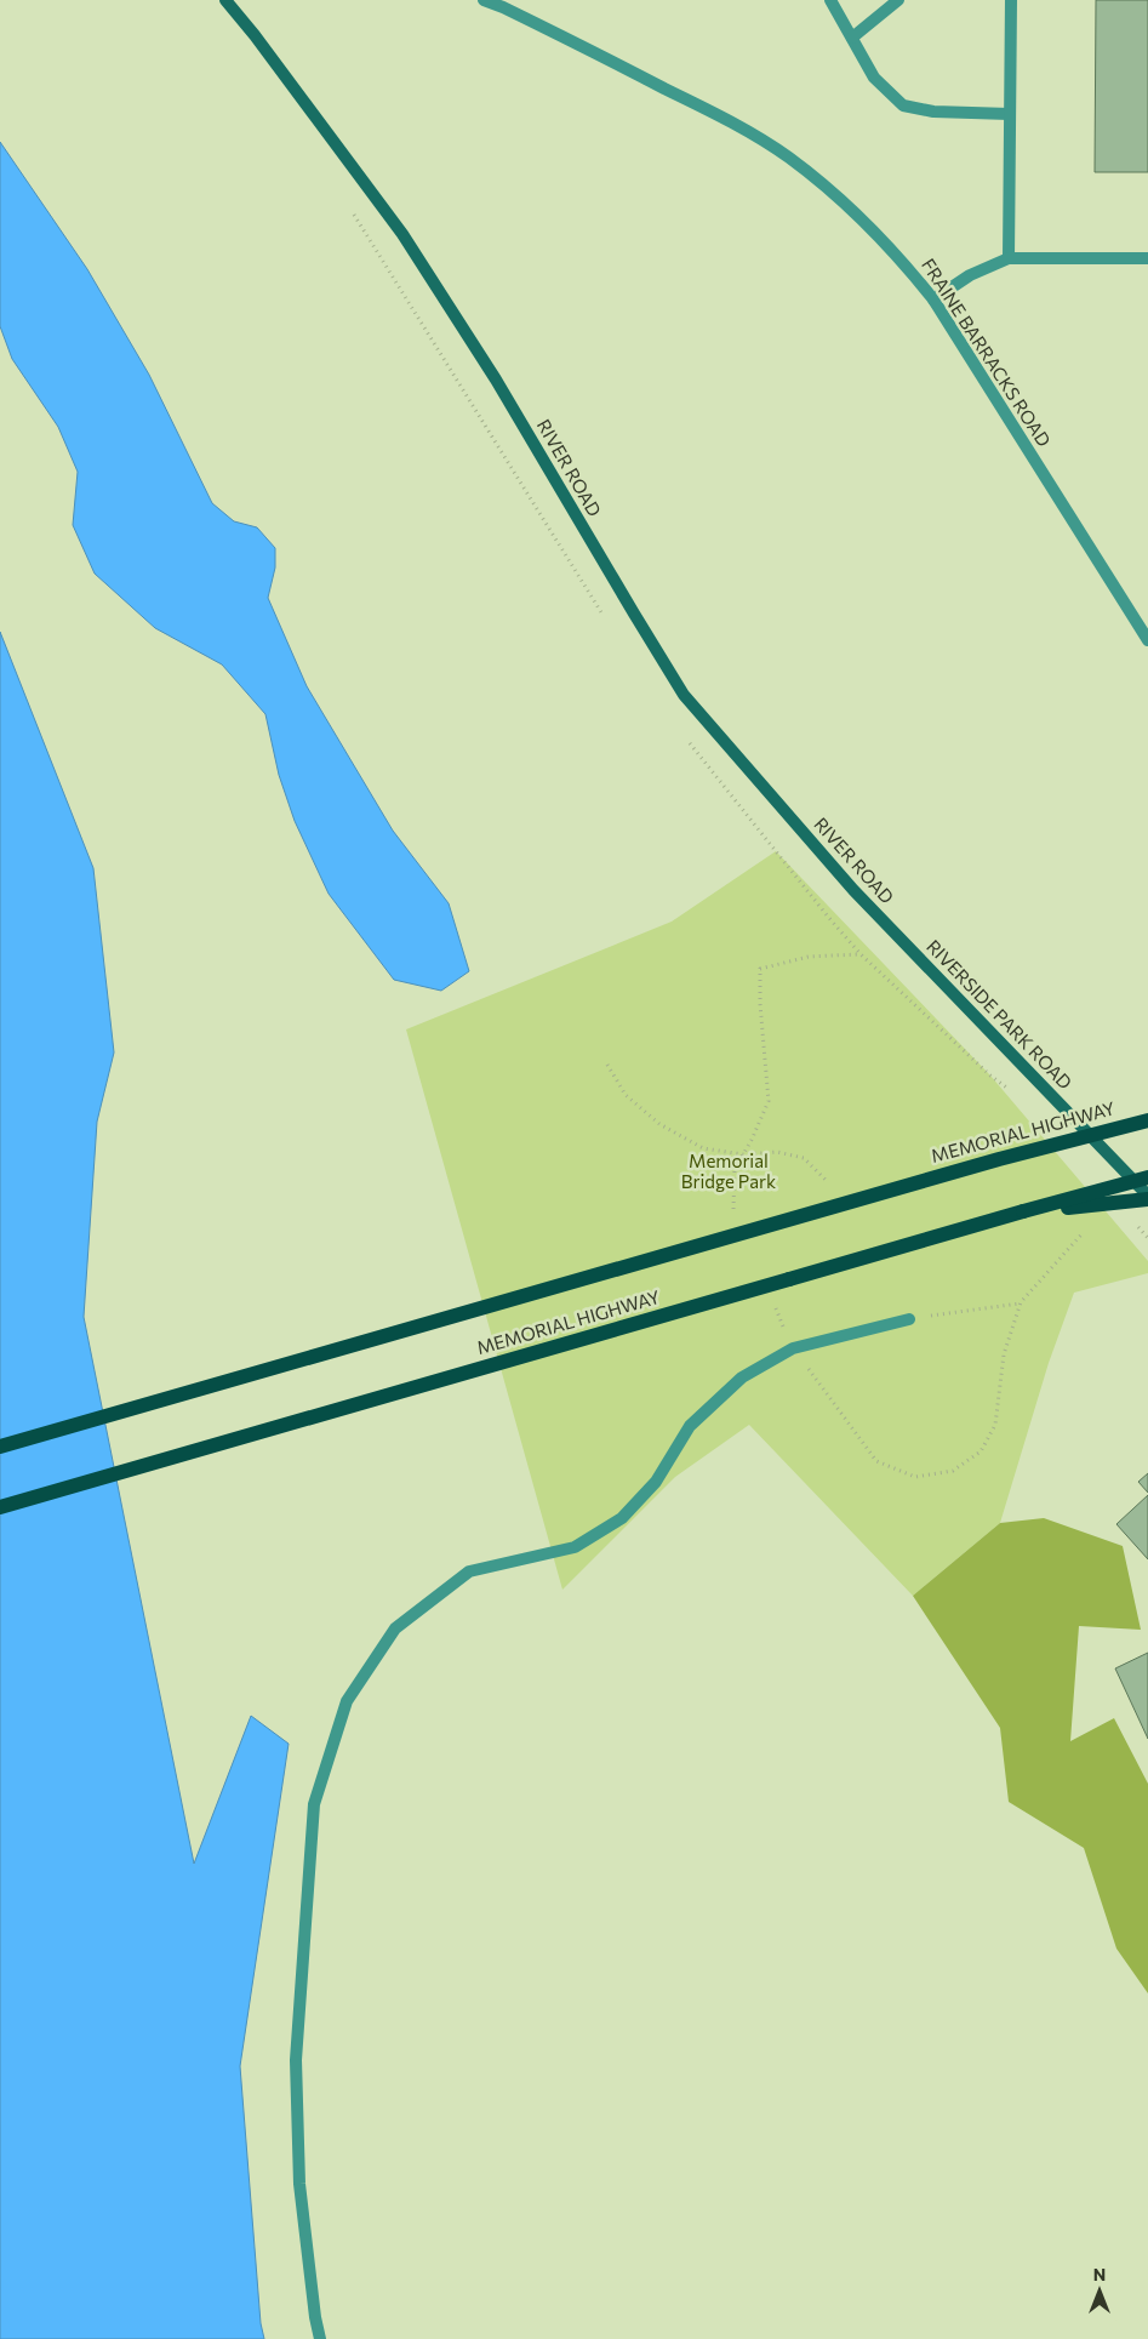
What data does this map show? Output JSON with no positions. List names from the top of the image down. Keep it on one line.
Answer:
{"streets":{"main road":["RIVER ROAD","RIVERSIDE PARK ROAD","MEMORIAL HIGHWAY"],"street":["FRAINE BARRACKS ROAD"]},"crossings":[["RIVER ROAD","RIVERSIDE PARK ROAD"]],"parks":["Memorial Bridge Park"],"north":"top"}
